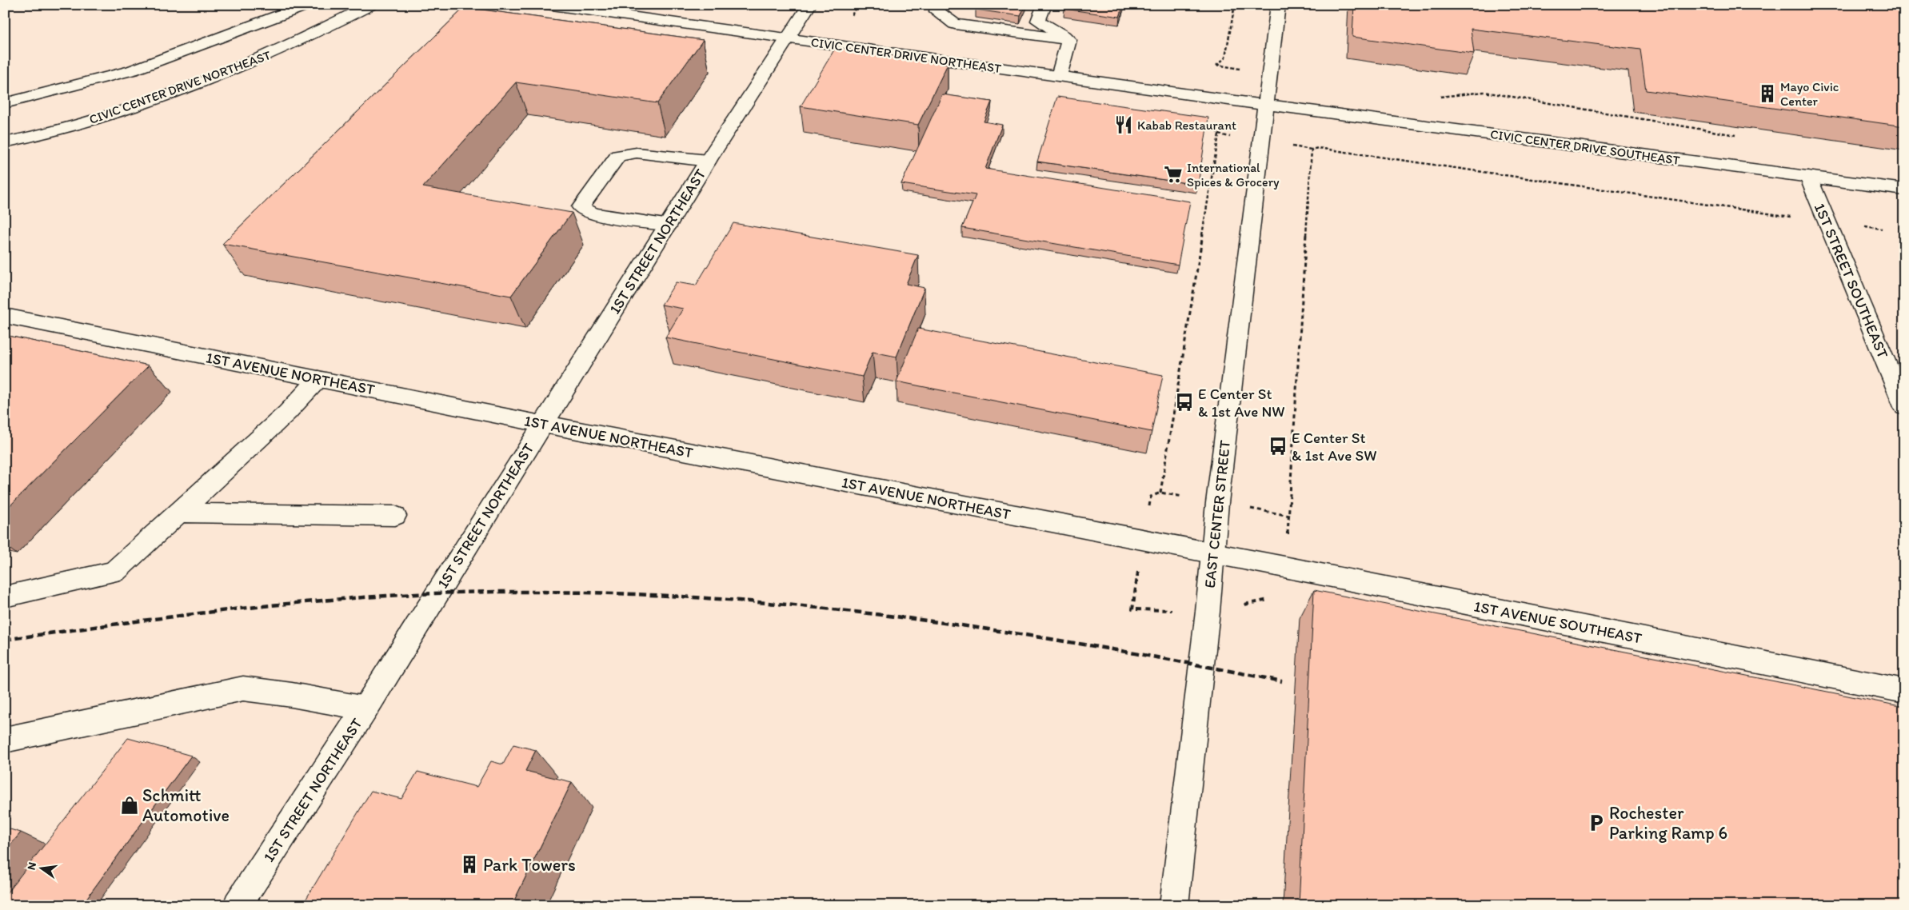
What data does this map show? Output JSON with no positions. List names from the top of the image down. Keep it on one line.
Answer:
{"streets":{"street":["CIVIC CENTER DRIVE NORTHEAST","CIVIC CENTER DRIVE SOUTHEAST","1ST STREET NORTHEAST","1ST STREET SOUTHEAST","1ST AVENUE NORTHEAST","EAST CENTER STREET","1ST AVENUE SOUTHEAST"]},"crossings":[["CIVIC CENTER DRIVE NORTHEAST","CIVIC CENTER DRIVE SOUTHEAST"],["CIVIC CENTER DRIVE NORTHEAST","1ST STREET NORTHEAST"],["CIVIC CENTER DRIVE NORTHEAST","EAST CENTER STREET"],["CIVIC CENTER DRIVE SOUTHEAST","1ST STREET SOUTHEAST"],["CIVIC CENTER DRIVE SOUTHEAST","EAST CENTER STREET"],["1ST STREET NORTHEAST","1ST AVENUE NORTHEAST"],["1ST AVENUE NORTHEAST","EAST CENTER STREET"],["1ST AVENUE NORTHEAST","1ST AVENUE SOUTHEAST"],["EAST CENTER STREET","1ST AVENUE SOUTHEAST"]],"places":{"building":["Mayo Civic Center","Park Towers"],"restaurant":["Kabab Restaurant"],"supermarket":["International Spices & Grocery"],"bus stop":["E Center St & 1st Ave NW","E Center St & 1st Ave SW"],"shop":["Schmitt Automotive"],"parking":["Rochester Parking Ramp 6"]},"north":"left"}
